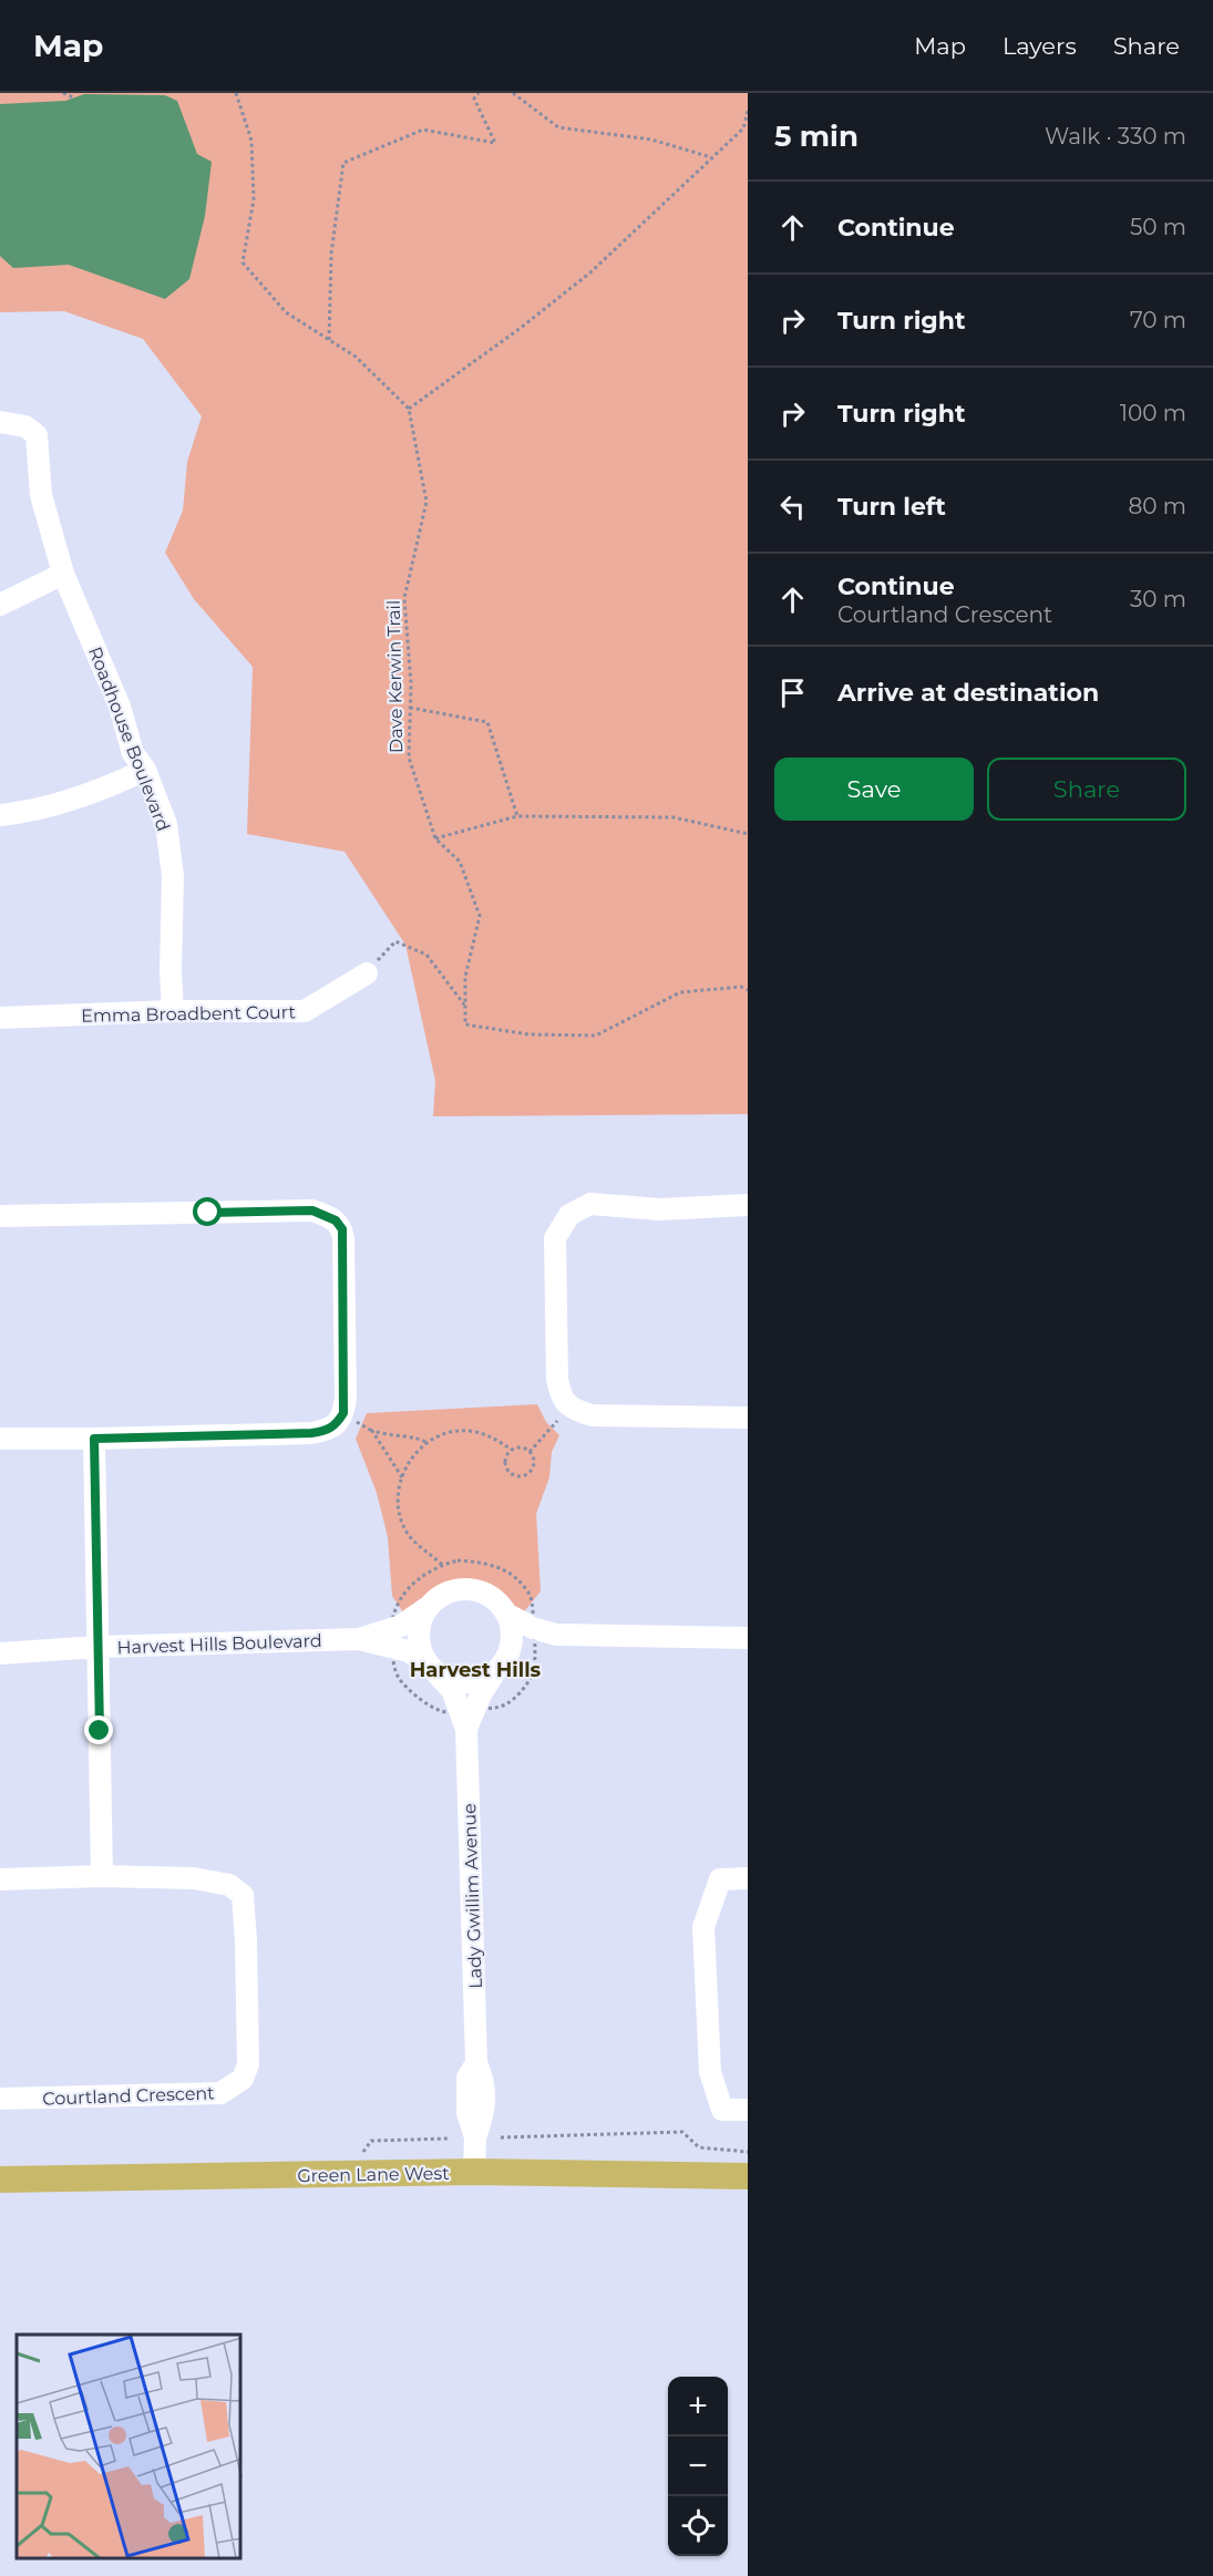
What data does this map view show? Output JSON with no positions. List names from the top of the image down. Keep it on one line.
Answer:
{"streets":{"main road":["Green Lane West"],"street":["Roadhouse Boulevard","Emma Broadbent Court","Harvest Hills Boulevard","Lady Gwillim Avenue","Courtland Crescent"],"path":["Dave Kerwin Trail"]},"crossings":[["Roadhouse Boulevard","Emma Broadbent Court"],["Harvest Hills Boulevard","Lady Gwillim Avenue"],["Lady Gwillim Avenue","Green Lane West"]],"districts":["Harvest Hills"],"page":{"header":"Map","nav":["Map","Layers","Share"],"heading":["5 min","Walk · 330 m"],"list":[["Continue","50 m"],["Turn right","70 m"],["Turn right","100 m"],["Turn left","80 m"],["Continue","Courtland Crescent","30 m"],"Arrive at destination"],"buttons":["Save","Share"],"map_buttons":["+","−"]}}
